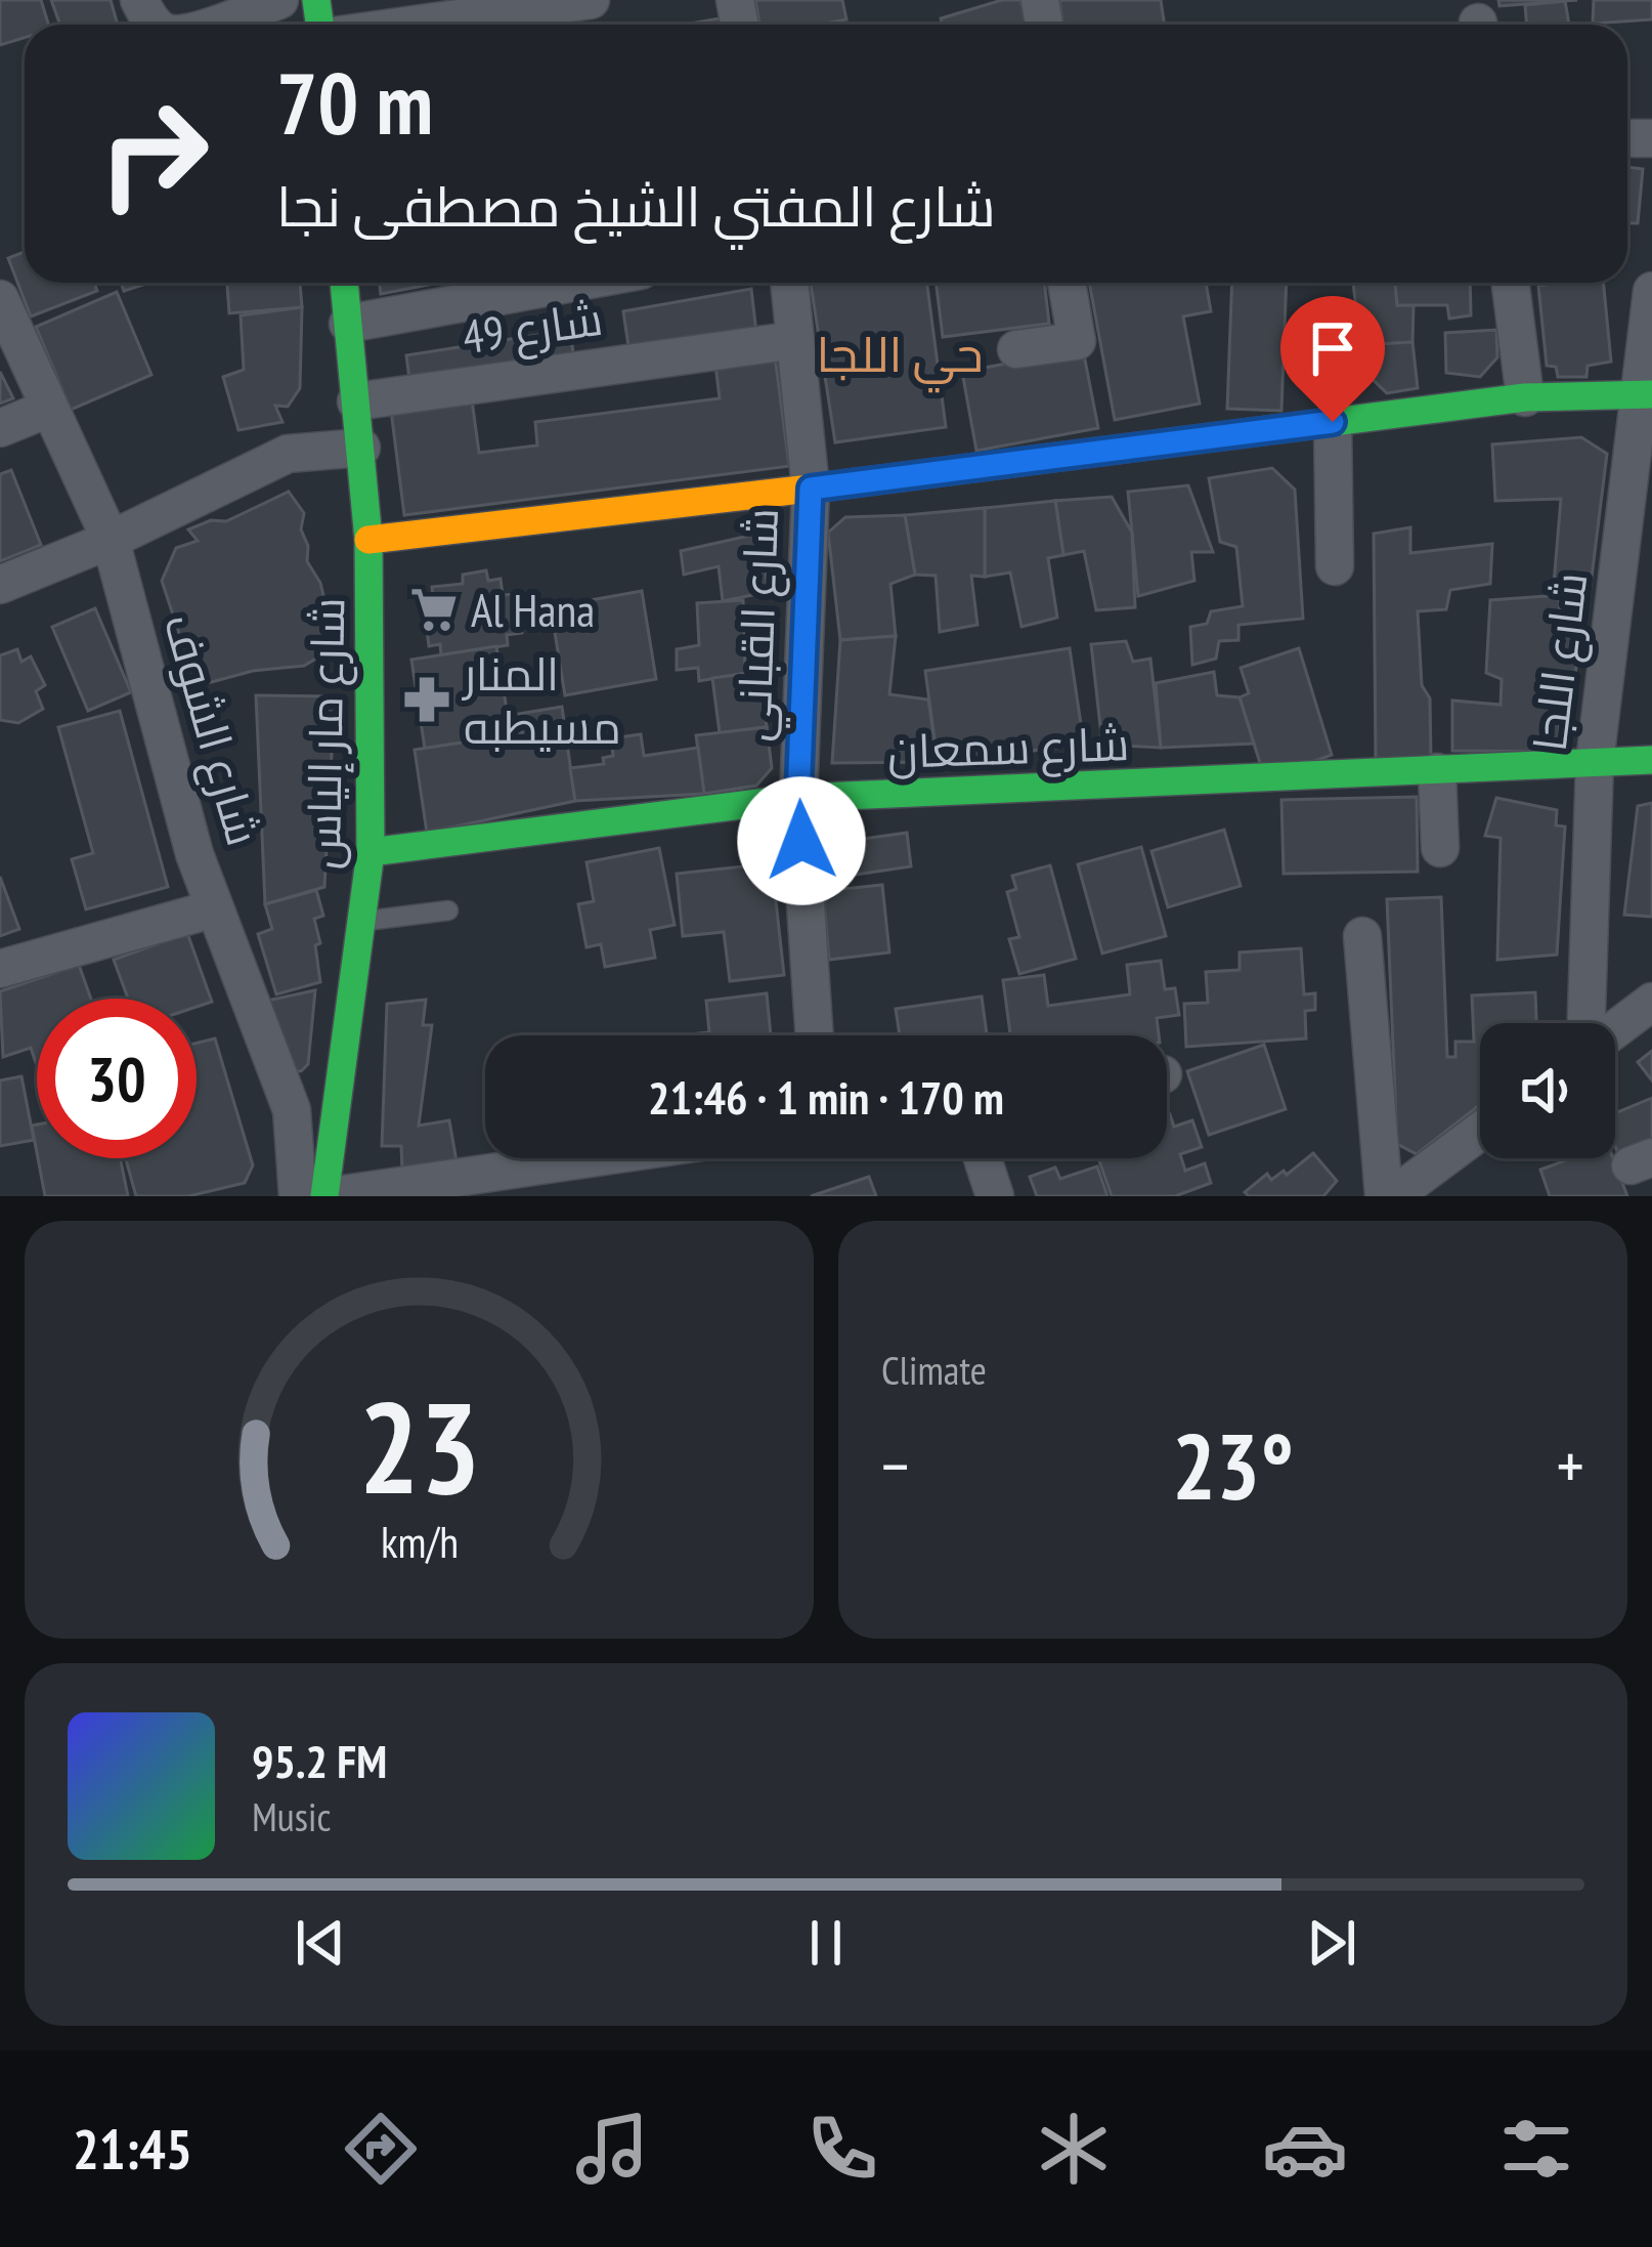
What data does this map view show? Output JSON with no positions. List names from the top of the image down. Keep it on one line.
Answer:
{"streets":{"street":["شارع 49","شارع القباني","شارع اللجا","شارع الشوف","شارع مار إلياس","شارع سمعان"]},"crossings":[["شارع 49","شارع القباني"],["شارع 49","شارع مار إلياس"],["شارع القباني","شارع سمعان"],["شارع اللجا","شارع سمعان"],["شارع مار إلياس","شارع سمعان"]],"districts":["حي اللجا"],"places":{"supermarket":["Al Hana"],"pharmacy":["المنار مسيطبه"]},"page":{"turn":["70 m","شارع المفتي الشيخ مصطفى نجا"],"limit":"30","trip":"21:46 · 1 min · 170 m","tile":"Climate","heat":["−","23°","+"],"song":["95.2 FM","Music"],"tabs":"21:45","gauge":["23","km/h"]}}
